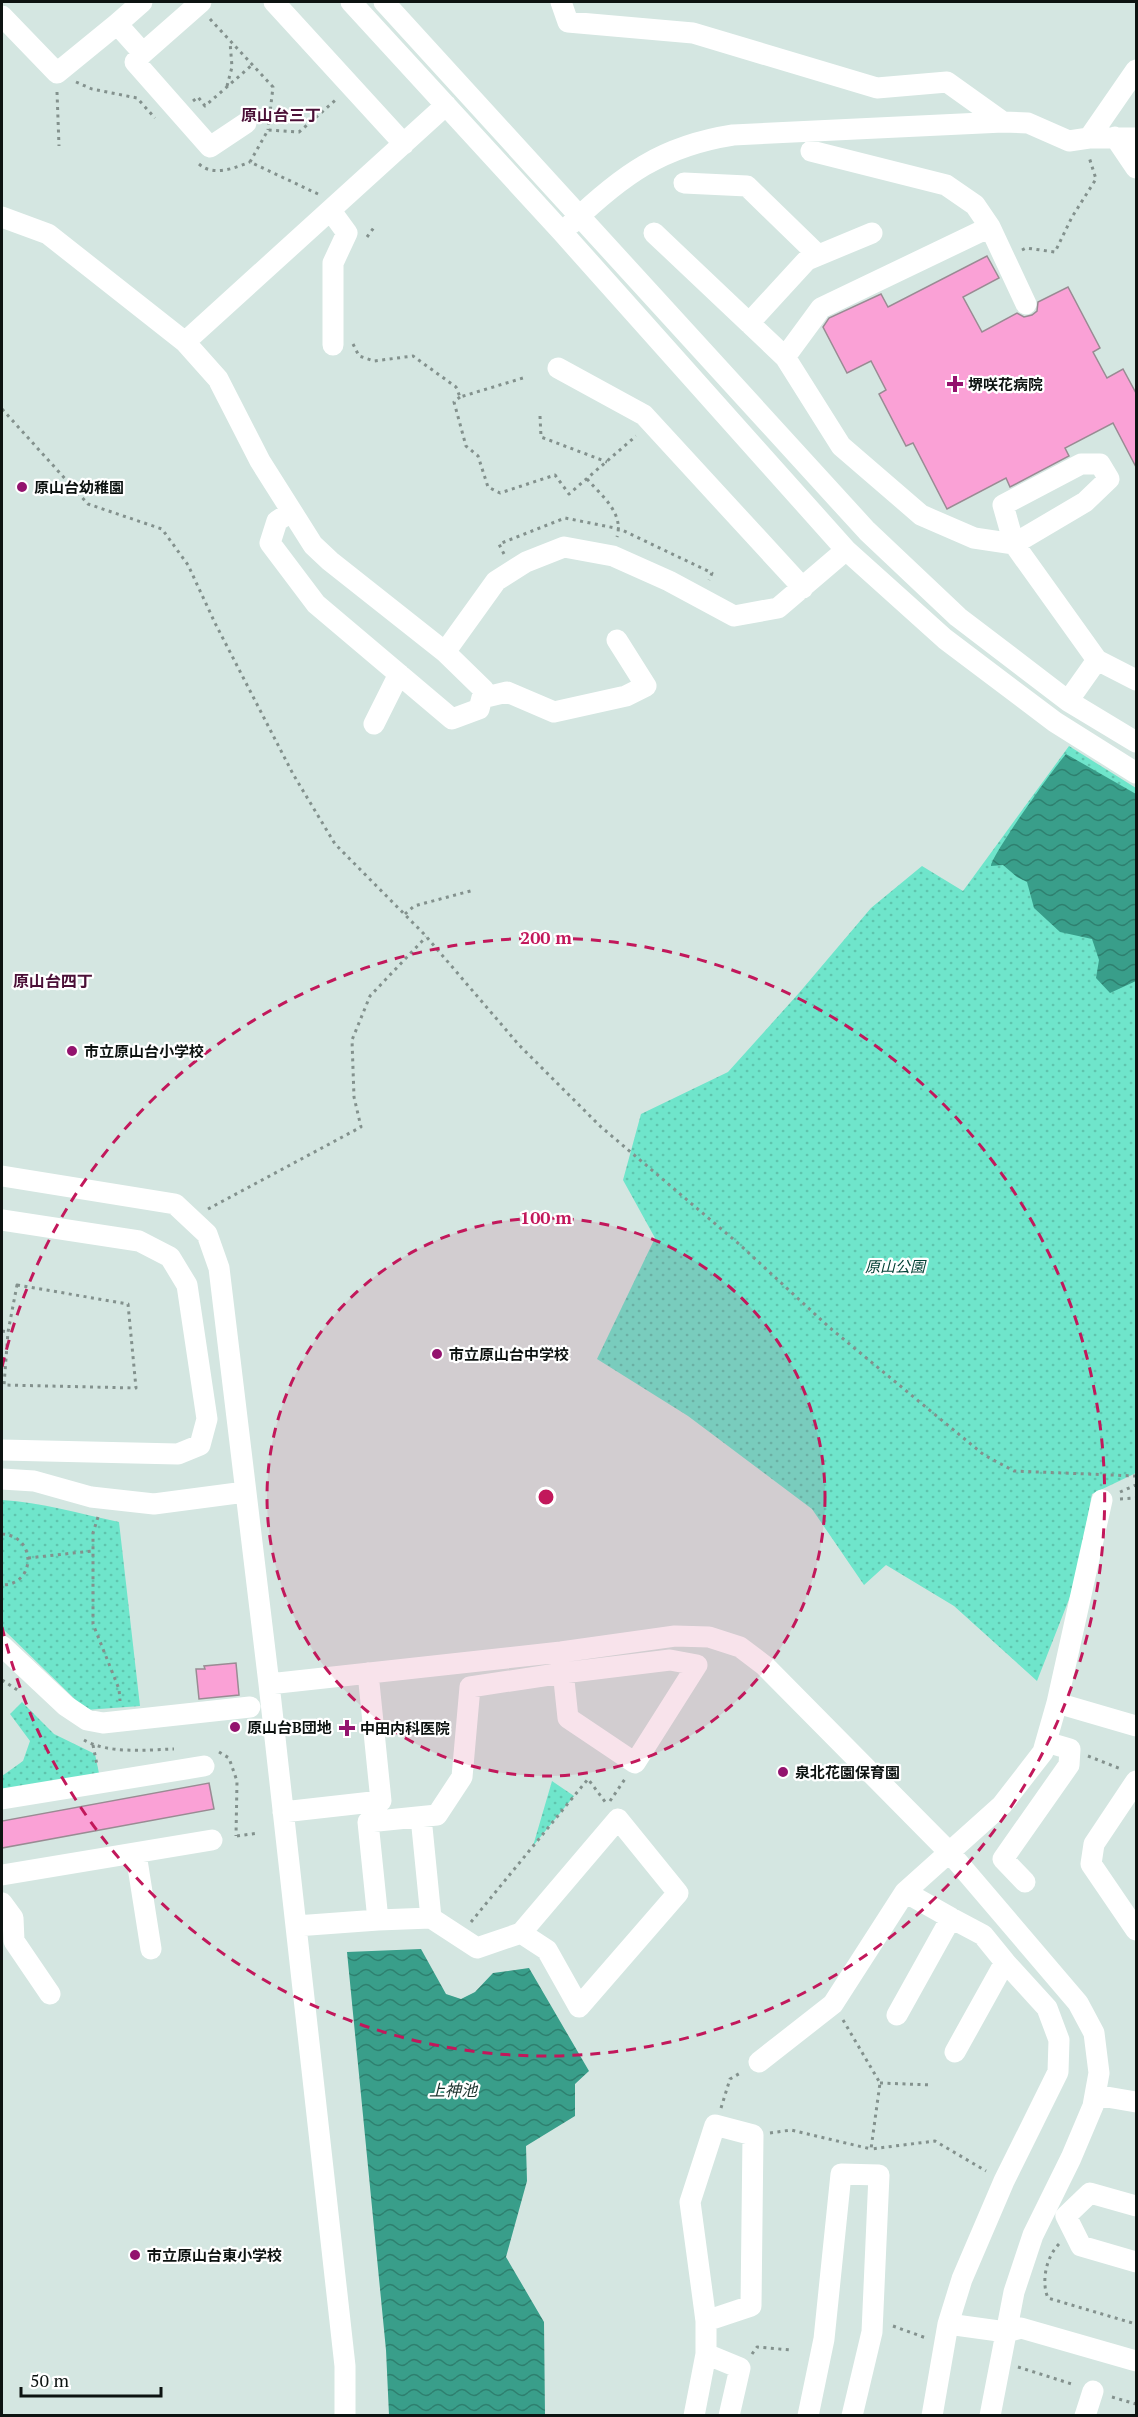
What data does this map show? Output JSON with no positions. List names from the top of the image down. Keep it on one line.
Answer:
{"districts":["原山台三丁","原山台四丁"],"water":["上神池"],"parks":["原山公園"],"places":{"health":["堺咲花病院","中田内科医院"],"other":["原山台幼稚園","市立原山台小学校","市立原山台中学校","原山台B団地","泉北花園保育園","市立原山台東小学校"]},"scale_bar":"50 m","rings":["200 m","100 m"]}
